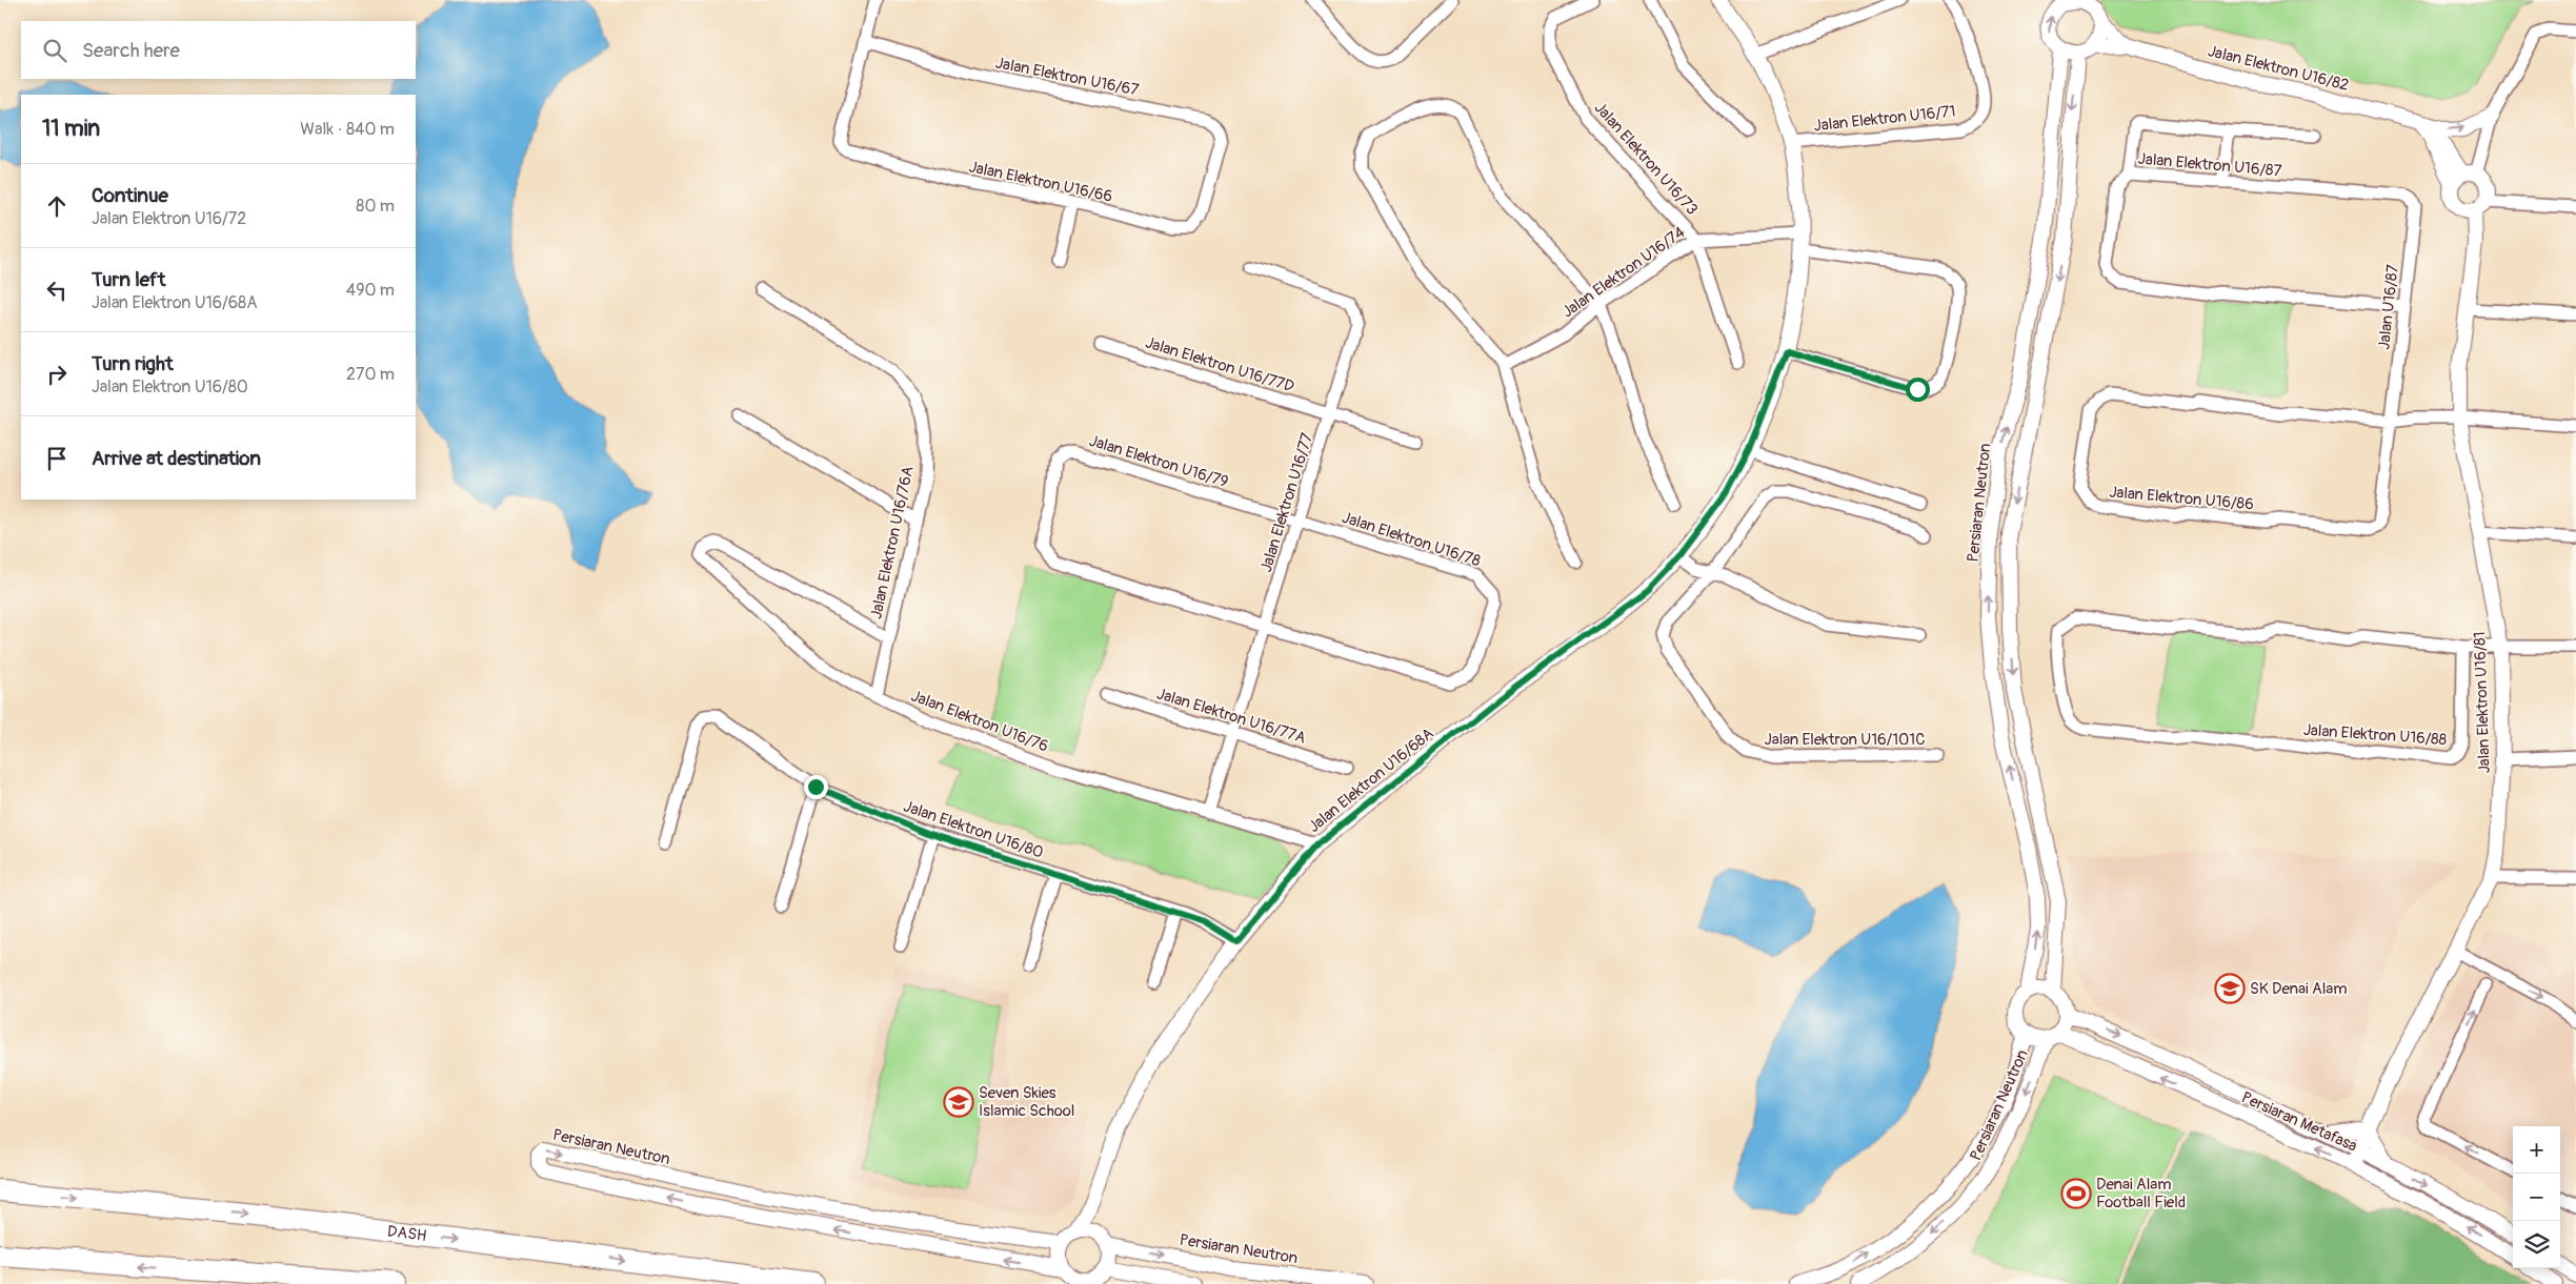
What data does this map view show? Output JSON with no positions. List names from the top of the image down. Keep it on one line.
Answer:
{"streets":{"highway":["DASH"],"street":["Jalan Elektron U16/82","Jalan Elektron U16/67","Jalan Elektron U16/71","Jalan Elektron U16/73","Jalan Elektron U16/87","Jalan Elektron U16/66","Jalan Elektron U16/74","Jalan U16/87","Jalan Elektron U16/77D","Jalan Elektron U16/79","Jalan Elektron U16/86","Jalan Elektron U16/77","Persiaran Neutron","Jalan Elektron U16/78","Jalan Elektron U16/76A","Jalan Elektron U16/81","Jalan Elektron U16/77A","Jalan Elektron U16/76","Jalan Elektron U16/88","Jalan Elektron U16/101C","Jalan Elektron U16/68A","Jalan Elektron U16/80","Persiaran Metafasa"]},"crossings":[["Jalan Elektron U16/67","Jalan Elektron U16/66"],["Jalan Elektron U16/71","Jalan Elektron U16/68A"],["Jalan Elektron U16/73","Jalan Elektron U16/74"],["Jalan Elektron U16/87","Jalan U16/87"],["Jalan Elektron U16/74","Jalan Elektron U16/68A"],["Jalan U16/87","Jalan Elektron U16/86"],["Jalan Elektron U16/77D","Jalan Elektron U16/77"],["Jalan Elektron U16/79","Jalan Elektron U16/77"],["Jalan Elektron U16/79","Jalan Elektron U16/78"],["Jalan Elektron U16/86","Jalan Elektron U16/81"],["Jalan Elektron U16/77","Jalan Elektron U16/78"],["Jalan Elektron U16/77","Jalan Elektron U16/77A"],["Jalan Elektron U16/77","Jalan Elektron U16/76"],["Persiaran Neutron","Jalan Elektron U16/68A"],["Persiaran Neutron","Persiaran Metafasa"],["Jalan Elektron U16/76A","Jalan Elektron U16/76"],["Jalan Elektron U16/81","Persiaran Metafasa"],["Jalan Elektron U16/76","Jalan Elektron U16/68A"],["Jalan Elektron U16/68A","Jalan Elektron U16/80"]],"places":{"school or university":["SK Denai Alam","Seven Skies Islamic School"],"sports":["Denai Alam Football Field"]},"page":{"search":"Search here","heading":["11 min","Walk · 840 m"],"list":[["Continue","Jalan Elektron U16/72","80 m"],["Turn left","Jalan Elektron U16/68A","490 m"],["Turn right","Jalan Elektron U16/80","270 m"],"Arrive at destination"],"map_buttons":["+","−"]}}
